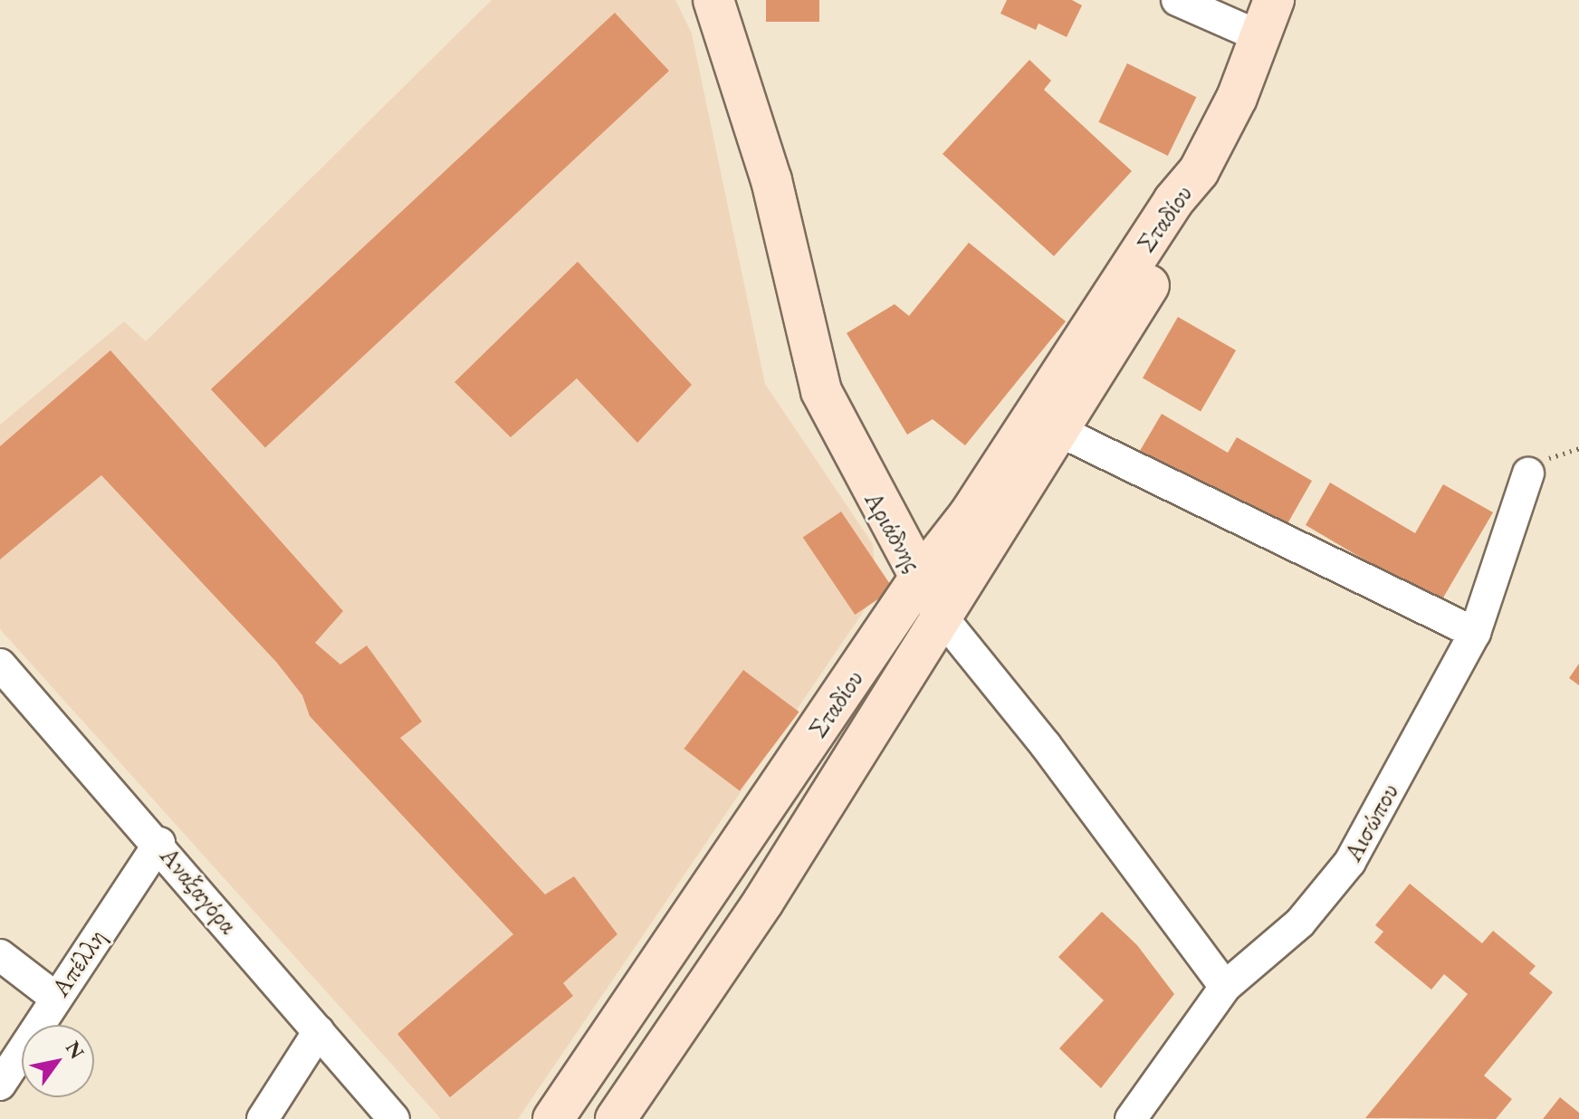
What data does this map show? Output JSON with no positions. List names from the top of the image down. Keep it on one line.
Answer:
{"streets":{"main road":["Σταδίου","Αριάδνης"],"street":["Αισώπου","Αναξαγόρα","Απέλλη"]},"crossings":[["Σταδίου","Αριάδνης"],["Αριάδνης","Αισώπου"],["Αναξαγόρα","Απέλλη"]],"north":"top right"}
